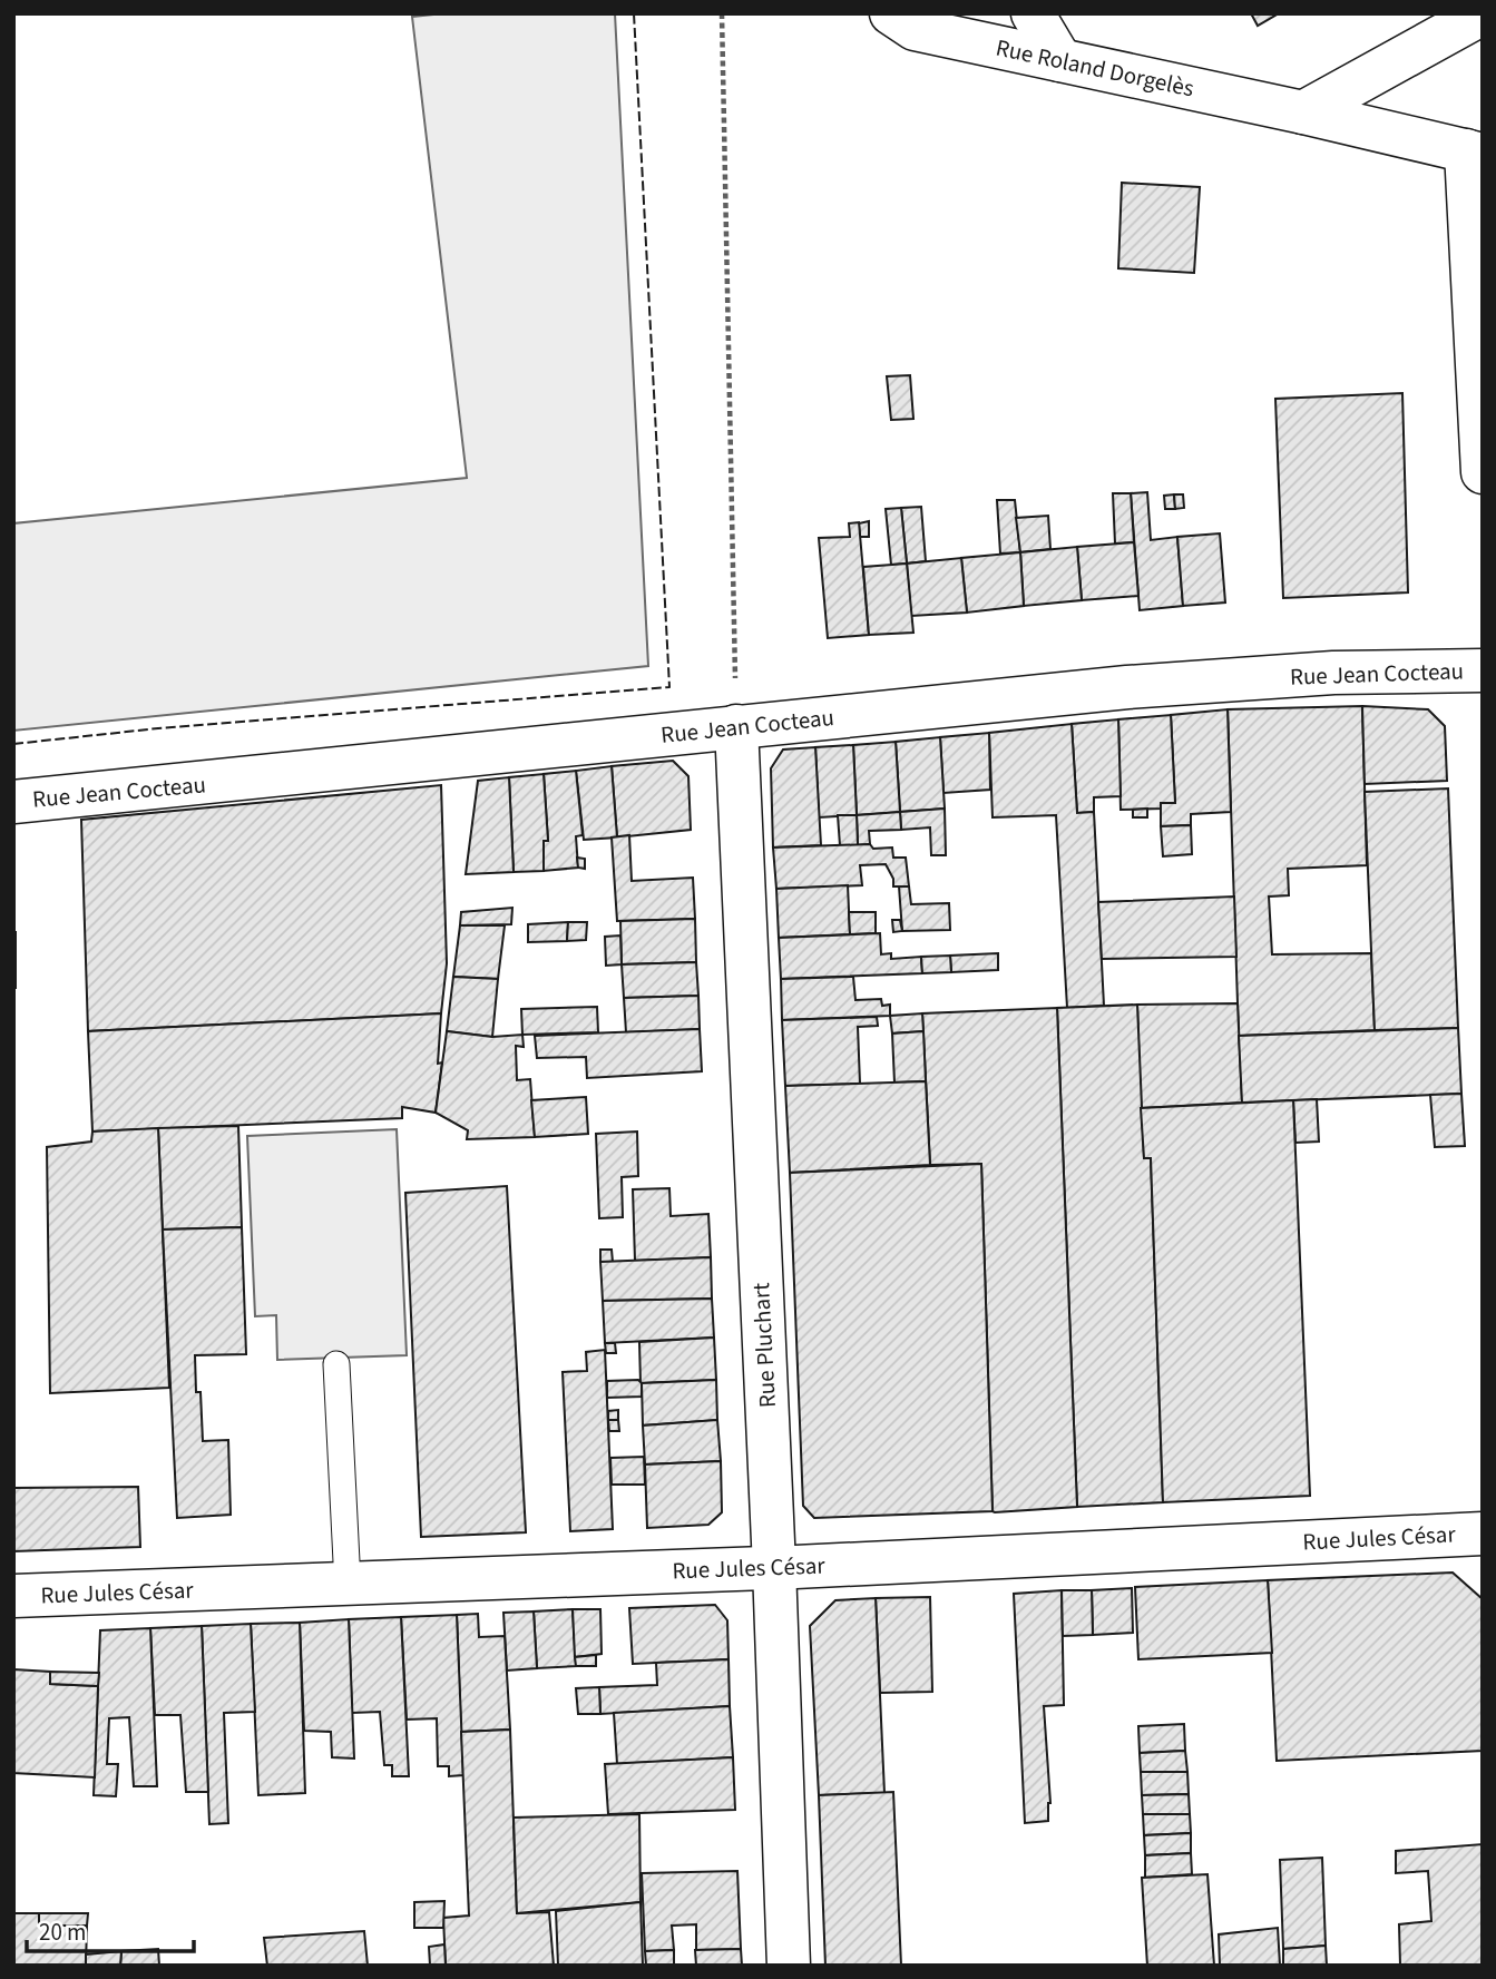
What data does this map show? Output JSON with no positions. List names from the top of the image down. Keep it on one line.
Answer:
{"streets":{"street":["Rue Roland Dorgelès","Rue Jean Cocteau","Rue Pluchart","Rue Jules César"]},"crossings":[["Rue Jean Cocteau","Rue Pluchart"],["Rue Pluchart","Rue Jules César"]],"scale_bar":"20 m"}
